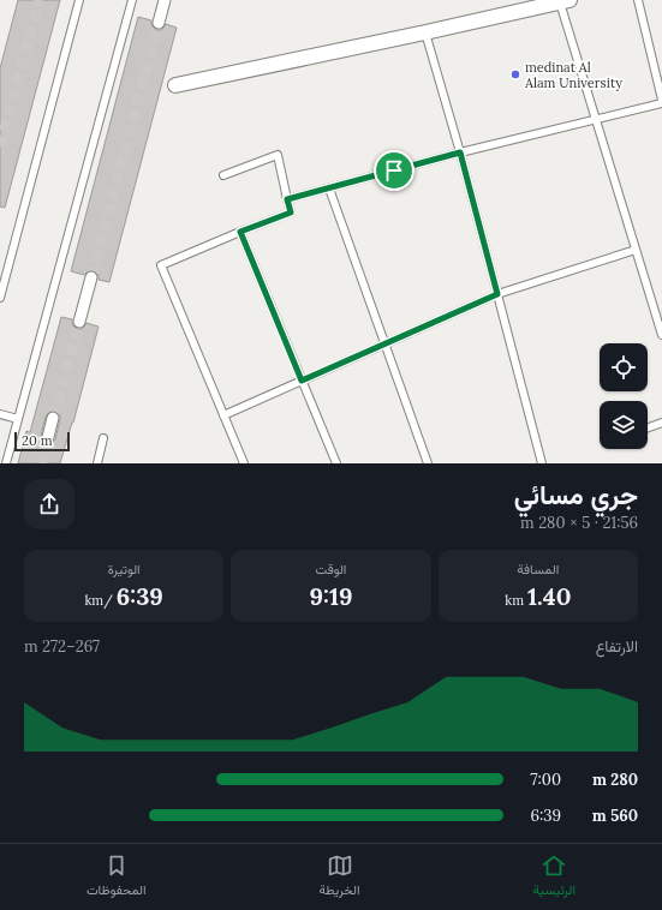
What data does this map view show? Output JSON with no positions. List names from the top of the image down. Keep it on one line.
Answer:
{"places":["medinat Al Alam University"],"scale_bar":"20 m","page":{"scale":"20 m","heading":["جري مسائي","21:56 · 5 × 280 m"],"stats":[["المسافة","1.40 km"],["الوقت","9:19"],["الوتيرة","6:39 /km"]],"chart":["الارتفاع","267–272 m"],"list":[{"name":"280 m","note":"7:00"},{"name":"560 m","note":"6:39"}],"tabs":["الرئيسية","الخريطة","المحفوظات"]}}
